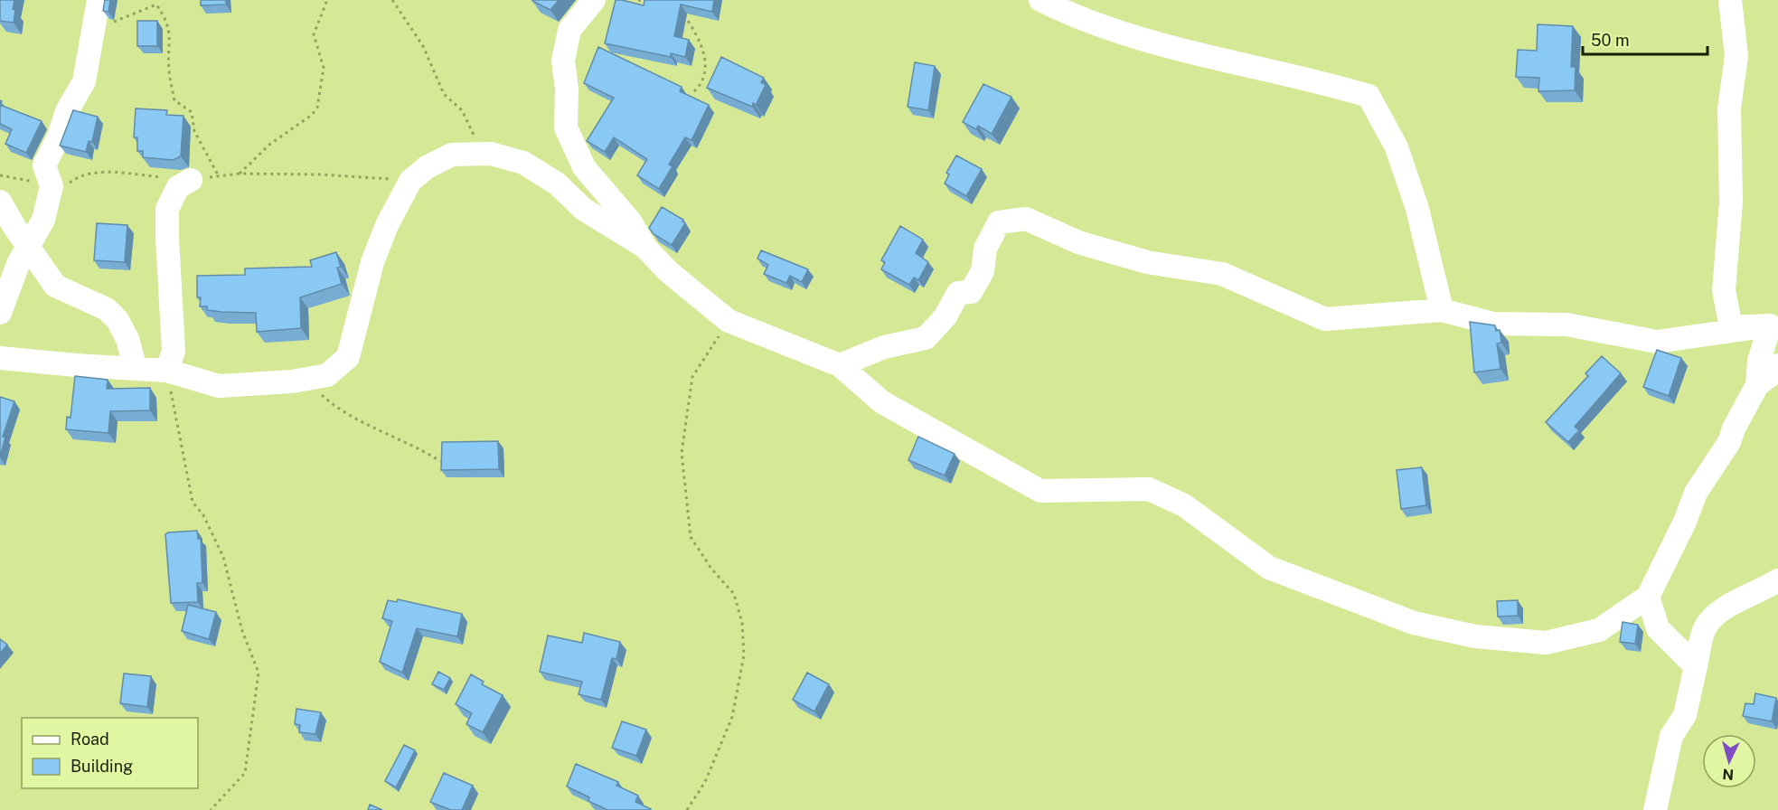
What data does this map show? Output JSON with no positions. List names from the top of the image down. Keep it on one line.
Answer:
{"legend":["Road","Building"],"scale_bar":"50 m","north":"bottom"}
